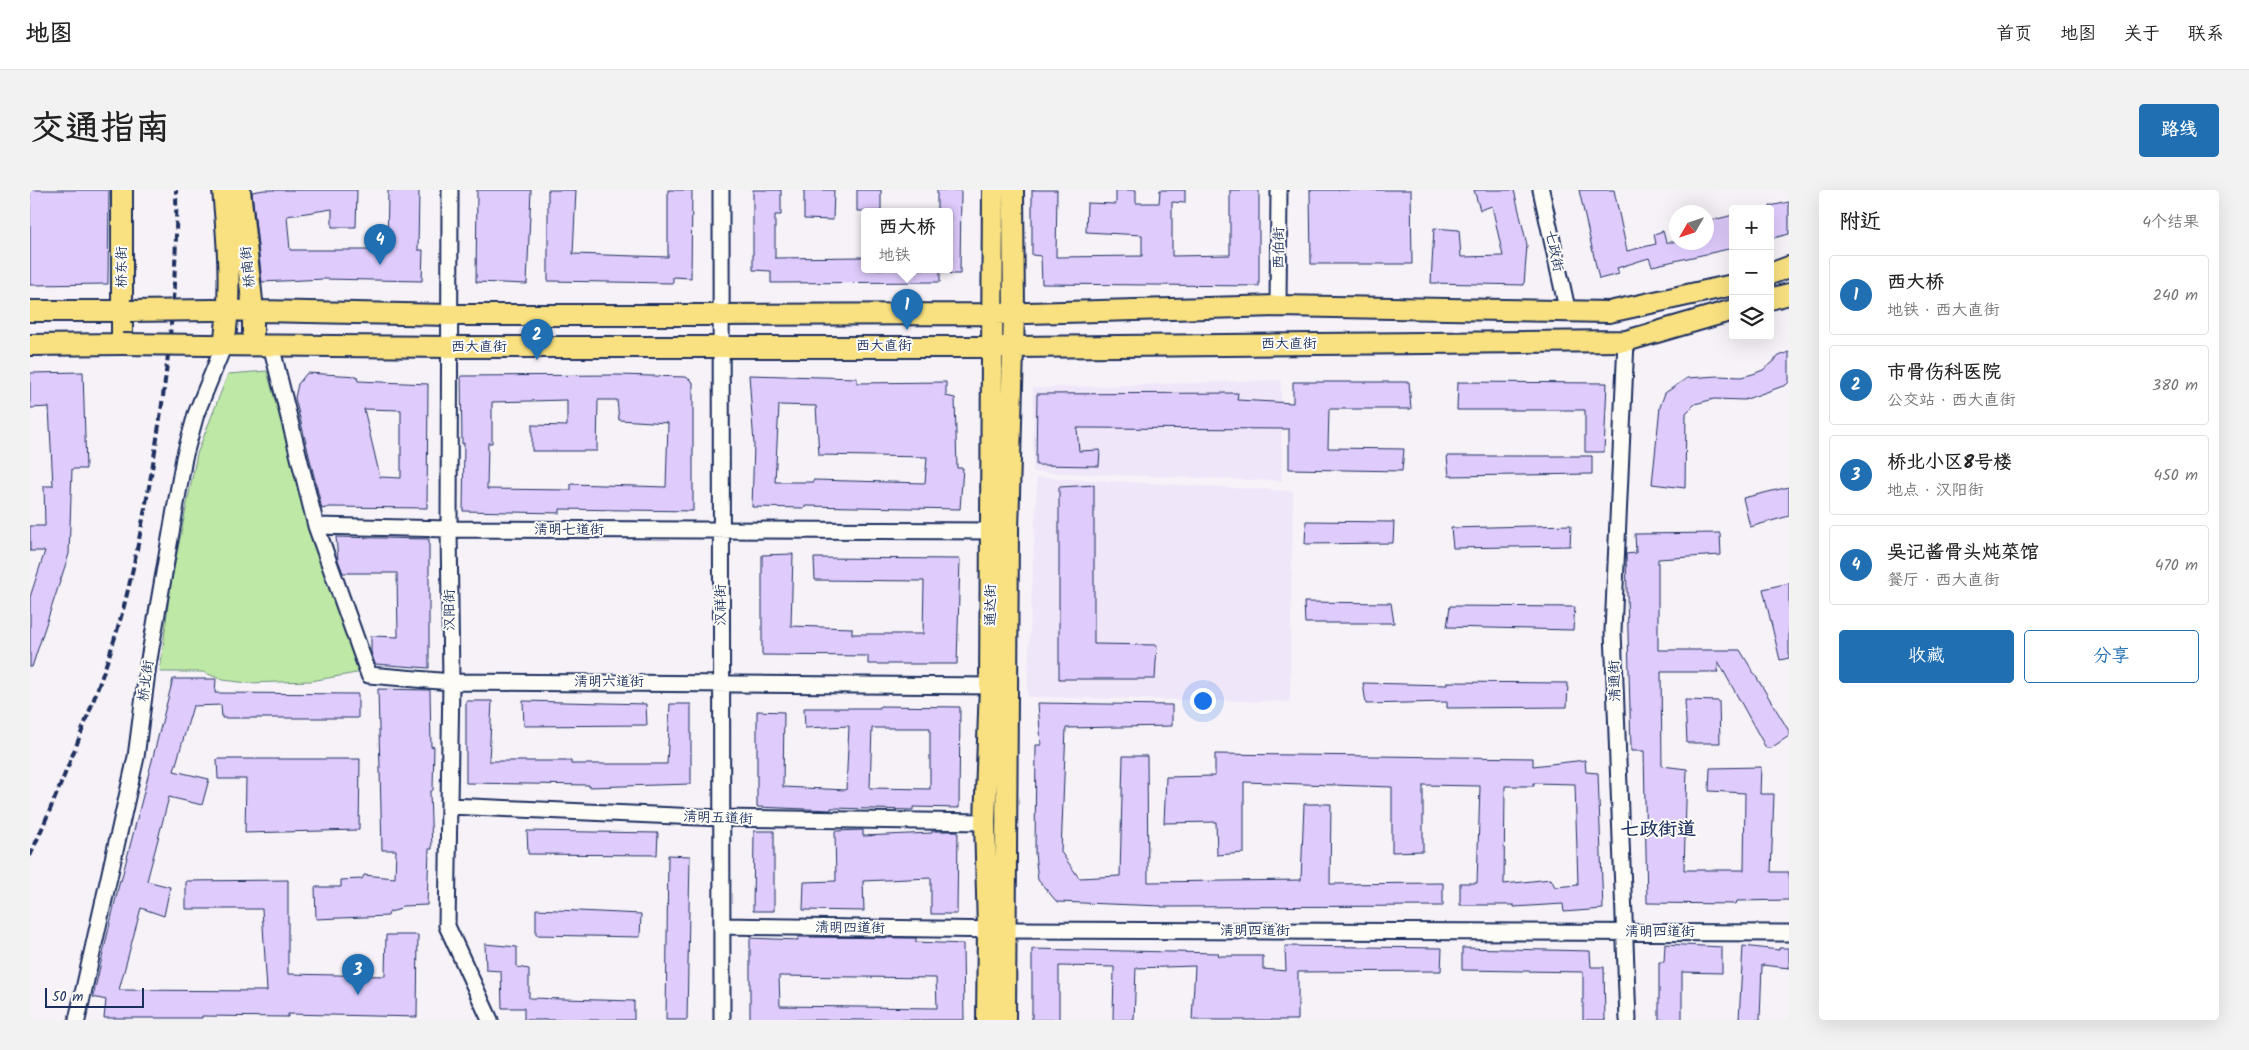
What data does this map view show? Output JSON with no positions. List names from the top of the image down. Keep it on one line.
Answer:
{"streets":{"main road":["桥东街","桥南街","西大直街","通达街"],"street":["西伯街","七政街","清明七道街","汉祥街","汉阳街","桥北街","清通街","清明六道街","清明五道街","清明四道街"]},"crossings":[["桥东街","西大直街"],["桥南街","西大直街"],["桥南街","桥北街"],["西大直街","汉祥街"],["西大直街","通达街"],["西大直街","汉阳街"],["西大直街","桥北街"],["西大直街","清通街"],["清明七道街","汉祥街"],["清明七道街","通达街"],["清明七道街","汉阳街"],["清明七道街","清明六道街"],["汉祥街","清明六道街"],["汉祥街","清明五道街"],["汉祥街","清明四道街"],["通达街","清明六道街"],["通达街","清明五道街"],["通达街","清明四道街"],["汉阳街","清明六道街"],["汉阳街","清明五道街"],["清通街","清明四道街"]],"districts":["七政街道"],"scale_bar":"50 m","north":"bottom left","page":{"header":"地图","nav":["首页","地图","关于","联系"],"title":"交通指南","buttons":["路线",["收藏","分享"]],"heading":["附近","4个结果"],"map_buttons":["+","−"],"popup":["西大桥","地铁"],"pins":["4","1","2","3"],"list":[{"mark":"1","name":"西大桥","note":"地铁 · 西大直街","value":"240 m"},{"mark":"2","name":"市骨伤科医院","note":"公交站 · 西大直街","value":"380 m"},{"mark":"3","name":"桥北小区8号楼","note":"地点 · 汉阳街","value":"450 m"},{"mark":"4","name":"吴记酱骨头炖菜馆","note":"餐厅 · 西大直街","value":"470 m"}],"scale":"50 m"}}
